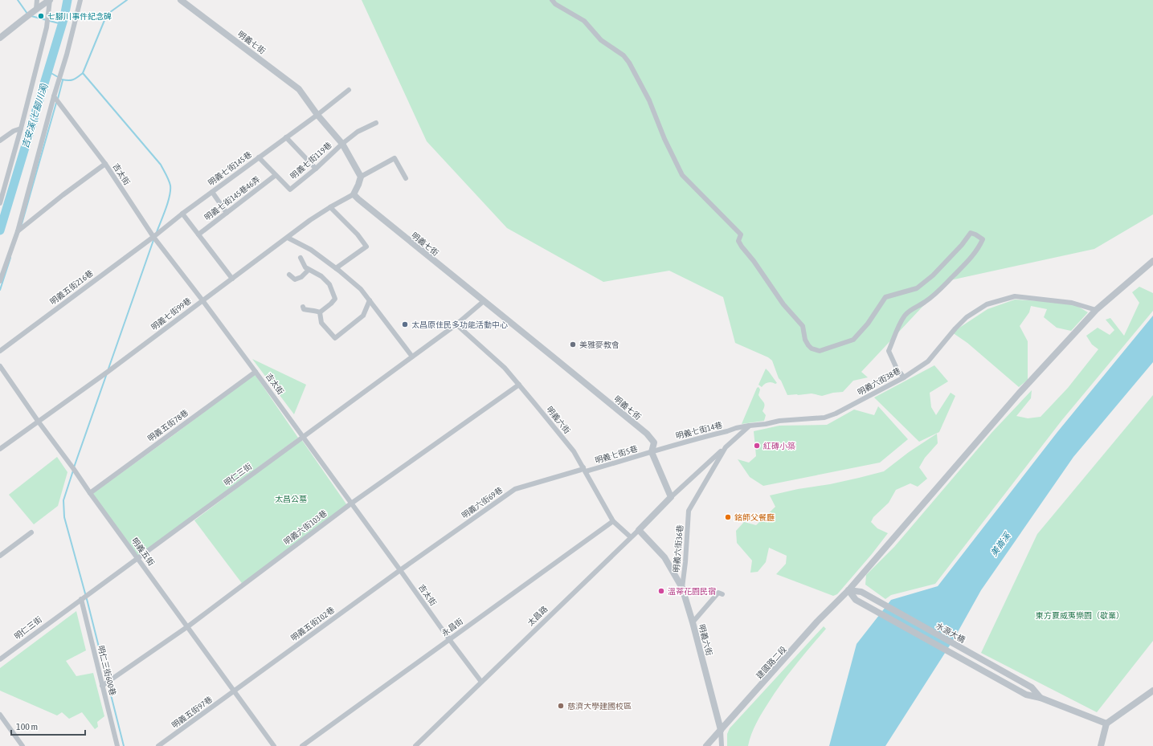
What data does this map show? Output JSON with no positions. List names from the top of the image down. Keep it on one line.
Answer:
{"streets":{"street":["明義七街","明義七街119巷","明義七街145巷","吉太街","明義七街145巷46弄","明義五街216巷","明義七街99巷","明義六街38巷","明義六街","明義五街78巷","明義七街14巷","明義七街5巷","明仁三街","明義六街69巷","明義六街103巷","明義六街36巷","明義五街","太昌路","明義五街102巷","永昌街","水源大橋","建國路二段","明仁三街600巷","明義五街97巷"]},"crossings":[["明義七街","明義七街119巷"],["明義七街","明義七街145巷"],["明義七街","明義七街99巷"],["明義七街","明義七街14巷"],["明義七街","明義七街5巷"],["明義七街","明仁三街"],["明義七街","太昌路"],["明義七街119巷","明義七街145巷46弄"],["明義七街145巷","吉太街"],["明義七街145巷","明義五街216巷"],["吉太街","明義五街216巷"],["吉太街","明義七街99巷"],["吉太街","明義五街78巷"],["吉太街","明仁三街"],["吉太街","明義六街69巷"],["吉太街","明義六街103巷"],["吉太街","太昌路"],["吉太街","明義五街102巷"],["吉太街","永昌街"],["明義七街99巷","明義五街"],["明義六街38巷","明義七街14巷"],["明義六街38巷","建國路二段"],["明義六街","明義七街5巷"],["明義六街","明仁三街"],["明義六街","明義六街69巷"],["明義六街","明義六街103巷"],["明義六街","明義六街36巷"],["明義六街","太昌路"],["明義六街","永昌街"],["明義六街","建國路二段"],["明義五街78巷","明義五街"],["明義七街14巷","明義七街5巷"],["明義七街5巷","明義六街69巷"],["明仁三街","明義五街"],["明仁三街","明仁三街600巷"],["明義六街69巷","明義五街102巷"],["明義六街103巷","明義五街"],["明義六街103巷","明仁三街600巷"],["明義五街","明義五街102巷"],["明義五街","明義五街97巷"],["明義五街102巷","明義五街97巷"],["水源大橋","建國路二段"]],"water":["吉安溪 (七腳川溪)","美崙溪"],"parks":["太昌公墓","東方夏威夷樂園（歇業）"],"places":["七腳川事件紀念碑","太昌原住民多功能活動中心","美雅麥教會","紅磚小築","銘師父餐廳","溫蒂花園民宿","慈濟大學建國校區"],"scale_bar":"100 m"}
